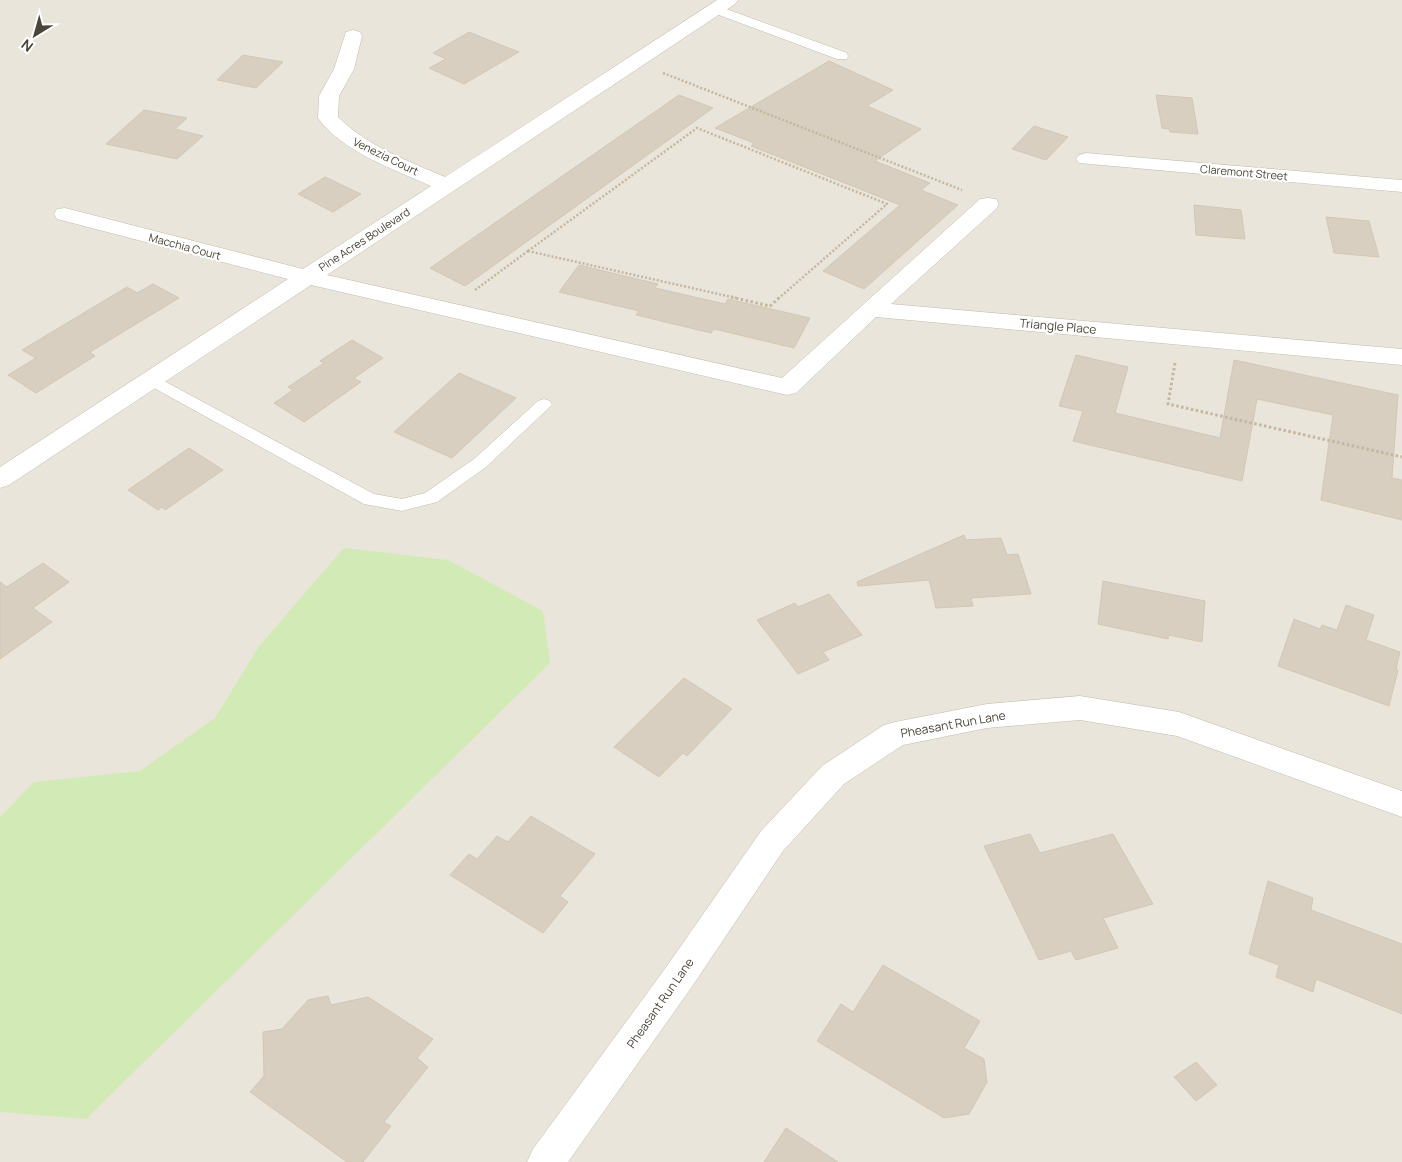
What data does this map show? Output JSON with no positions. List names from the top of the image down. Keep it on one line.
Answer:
{"streets":{"street":["Venezia Court","Claremont Street","Pine Acres Boulevard","Macchia Court","Triangle Place","Pheasant Run Lane"]},"crossings":[["Venezia Court","Pine Acres Boulevard"],["Pine Acres Boulevard","Macchia Court"],["Macchia Court","Triangle Place"]],"north":"bottom left"}
